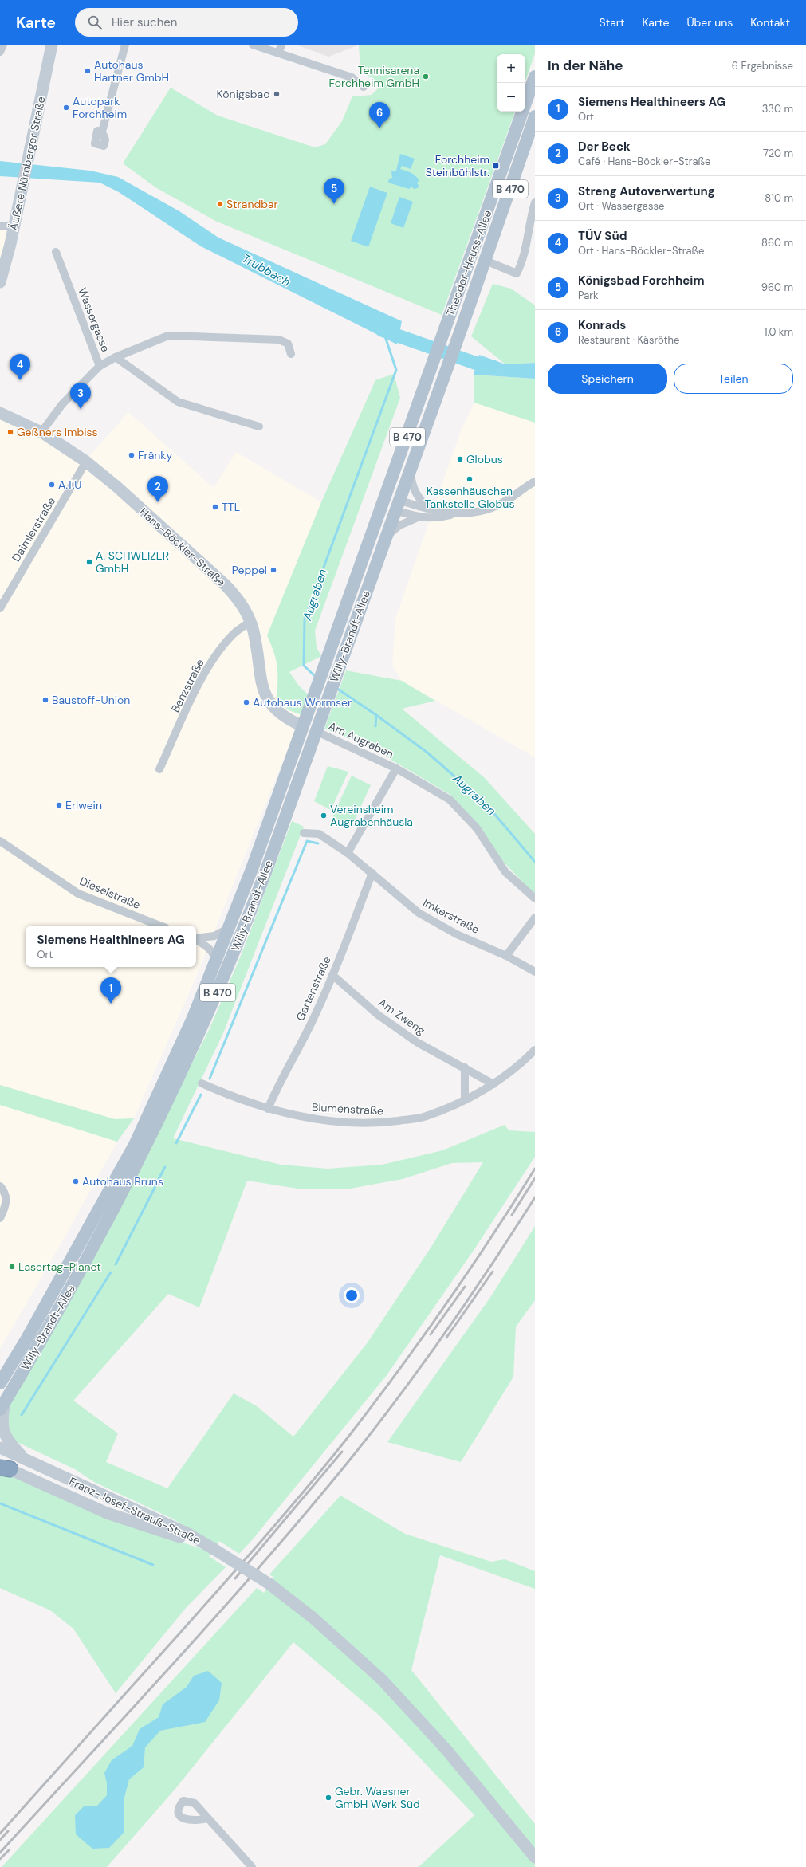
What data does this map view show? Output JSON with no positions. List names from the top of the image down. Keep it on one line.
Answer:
{"streets":{"main road":["Äußere Nürnberger Straße","B 470","Theodor-Heuss-Allee","Hans-Böckler-Straße","Willy-Brandt-Allee","Franz-Josef-Strauß-Straße"],"street":["Wassergasse","Daimlerstraße","Benzstraße","Am Augraben","Dieselstraße","Imkerstraße","Gartenstraße","Am Zweng","Blumenstraße"]},"crossings":[["Theodor-Heuss-Allee","Willy-Brandt-Allee"],["Wassergasse","Hans-Böckler-Straße"],["Daimlerstraße","Hans-Böckler-Straße"],["Hans-Böckler-Straße","Willy-Brandt-Allee"],["Hans-Böckler-Straße","Benzstraße"],["Willy-Brandt-Allee","Am Augraben"],["Am Augraben","Imkerstraße"],["Imkerstraße","Gartenstraße"],["Gartenstraße","Am Zweng"],["Gartenstraße","Blumenstraße"],["Am Zweng","Blumenstraße"]],"water":["Trubbach","Augraben"],"places":{"other":["Autohaus Hartner GmbH","Tennisarena Forchheim GmbH","Königsbad","Autopark Forchheim","Strandbar","Geßners Imbiss","Fränky","Globus","Kassenhäuschen Tankstelle Globus","A.T.U","TTL","A. SCHWEIZER GmbH","Peppel","Baustoff-Union","Autohaus Wormser","Erlwein","Vereinsheim Augrabenhäusla","Autohaus Bruns","Lasertag-Planet","Gebr. Waasner GmbH Werk Süd"],"transit":["Forchheim Steinbühlstr."]},"page":{"header":"Karte","search":"Hier suchen","nav":["Start","Karte","Über uns","Kontakt"],"heading":["In der Nähe","6 Ergebnisse"],"map_buttons":["+","−"],"list":[{"mark":"1","name":"Siemens Healthineers AG","note":"Ort","value":"330 m"},{"mark":"2","name":"Der Beck","note":"Café · Hans-Böckler-Straße","value":"720 m"},{"mark":"3","name":"Streng Autoverwertung","note":"Ort · Wassergasse","value":"810 m"},{"mark":"4","name":"TÜV Süd","note":"Ort · Hans-Böckler-Straße","value":"860 m"},{"mark":"5","name":"Königsbad Forchheim","note":"Park","value":"960 m"},{"mark":"6","name":"Konrads","note":"Restaurant · Käsröthe","value":"1.0 km"}],"pins":["6","5","4","3","2","1"],"buttons":["Speichern","Teilen"],"popup":["Siemens Healthineers AG","Ort"]}}
